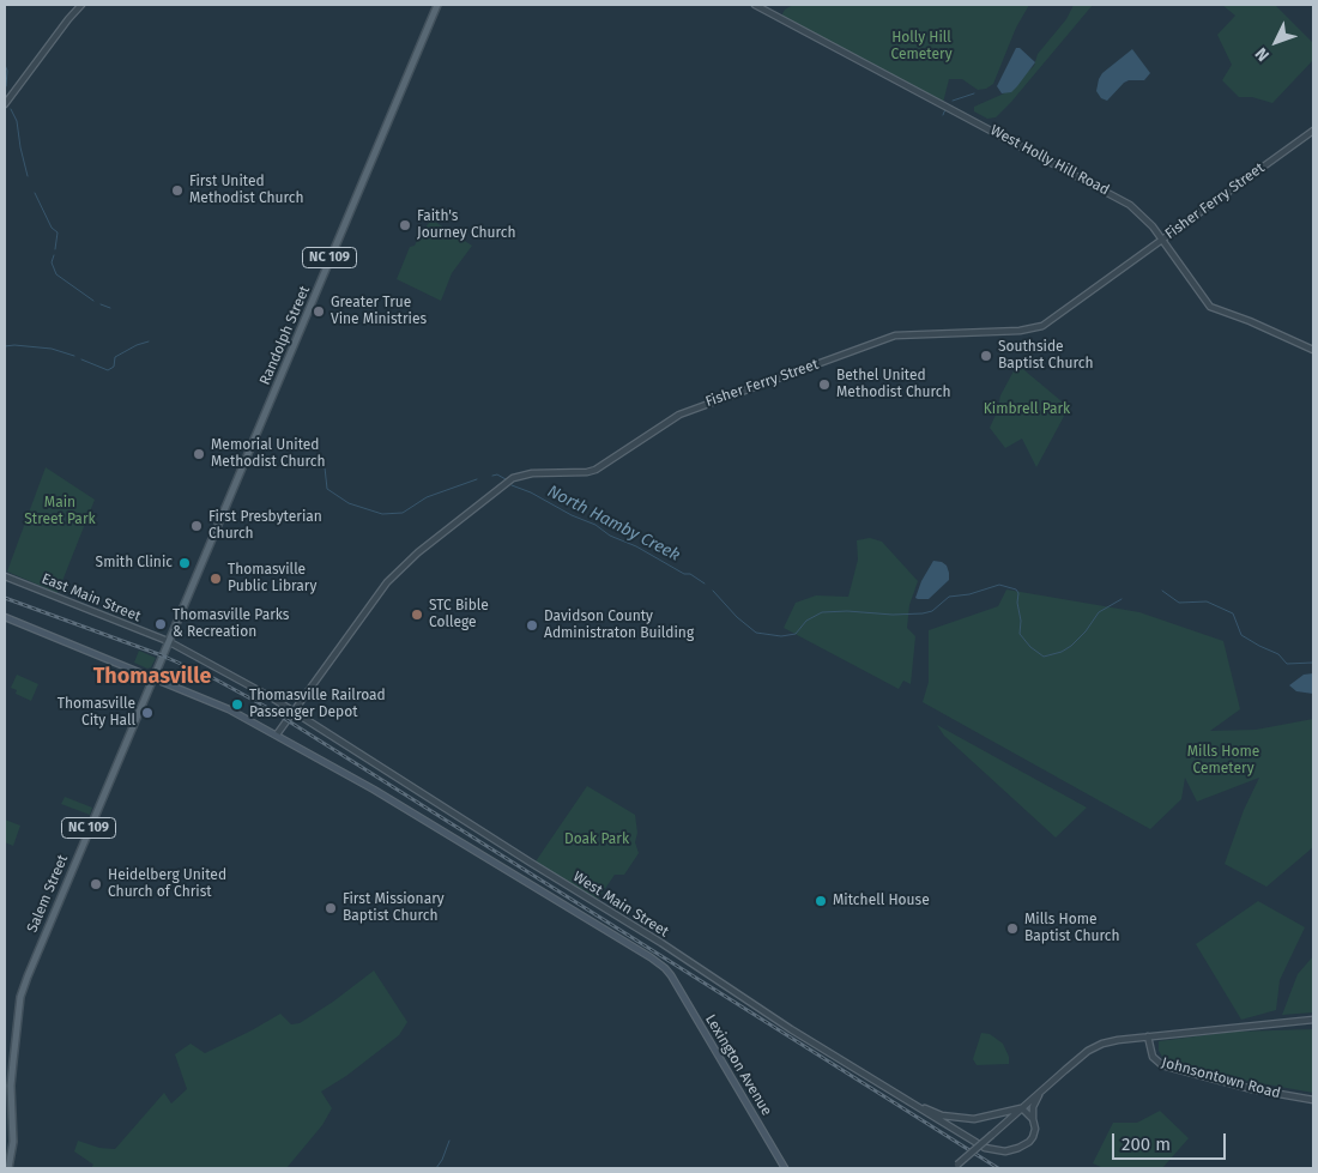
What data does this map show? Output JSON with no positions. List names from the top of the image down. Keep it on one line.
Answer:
{"streets":{"main road":["NC 109","Randolph Street","Salem Street","West Main Street","Lexington Avenue"],"street":["West Holly Hill Road","Fisher Ferry Street","East Main Street","Johnsontown Road"]},"crossings":[["West Holly Hill Road","Fisher Ferry Street"],["Fisher Ferry Street","West Main Street"],["Randolph Street","East Main Street"],["Randolph Street","Salem Street"],["Randolph Street","West Main Street"],["East Main Street","Salem Street"],["East Main Street","West Main Street"],["Salem Street","West Main Street"],["West Main Street","Lexington Avenue"]],"districts":["Thomasville"],"water":["North Hamby Creek"],"parks":["Holly Hill Cemetery","Kimbrell Park","Main Street Park","Mills Home Cemetery","Doak Park"],"places":["First United Methodist Church","Faith's Journey Church","Greater True Vine Ministries","Southside Baptist Church","Bethel United Methodist Church","Memorial United Methodist Church","First Presbyterian Church","Smith Clinic","Thomasville Public Library","STC Bible College","Thomasville Parks & Recreation","Davidson County Administraton Building","Thomasville Railroad Passenger Depot","Thomasville City Hall","Heidelberg United Church of Christ","Mitchell House","First Missionary Baptist Church","Mills Home Baptist Church"],"scale_bar":"200 m","north":"bottom left"}
